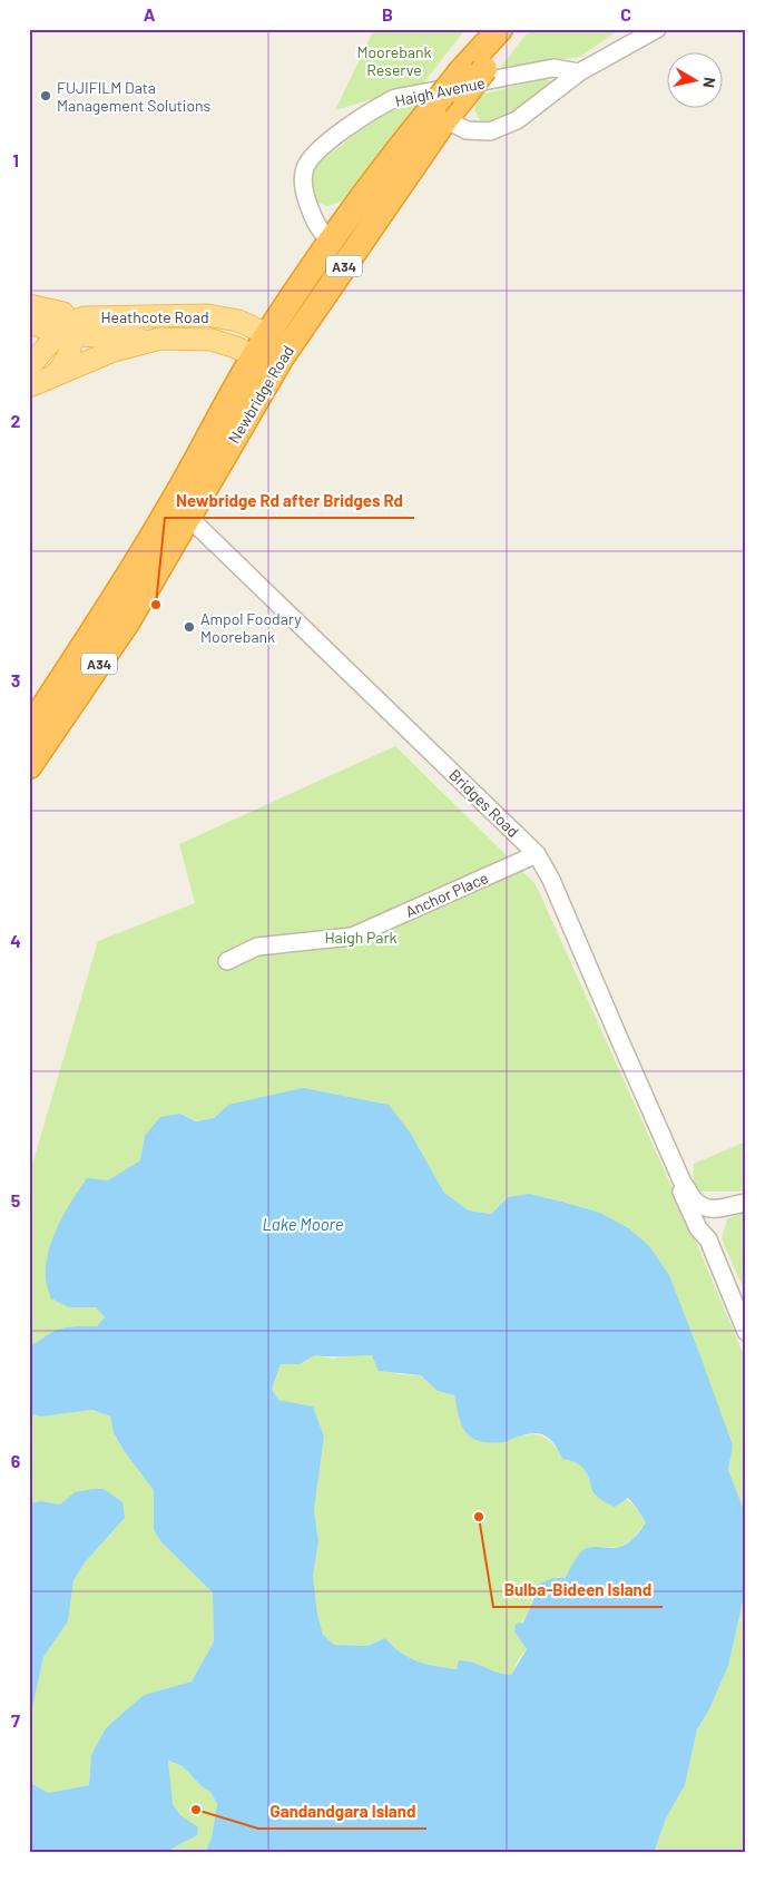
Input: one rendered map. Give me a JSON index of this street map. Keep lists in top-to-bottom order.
{
  "streets": {
    "highway": ["A34", "Newbridge Road"],
    "main road": ["Heathcote Road"],
    "street": ["Haigh Avenue", "Bridges Road", "Anchor Place"]
  },
  "crossings": [
    ["Haigh Avenue", "Newbridge Road"],
    ["Heathcote Road", "Newbridge Road"],
    ["Newbridge Road", "Bridges Road"],
    ["Bridges Road", "Anchor Place"]
  ],
  "water": ["Lake Moore"],
  "parks": ["Moorebank Reserve", "Haigh Park"],
  "places": [
    "FUJIFILM Data Management Solutions",
    "Newbridge Rd after Bridges Rd",
    "Ampol Foodary Moorebank",
    "Bulba-Bideen Island",
    "Gandandgara Island"
  ],
  "north": "right",
  "grid": {
    "columns": ["A", "B", "C"],
    "rows": [
      "1",
      "2",
      "3",
      "4",
      "5",
      "6",
      "7"
    ]
  }
}
